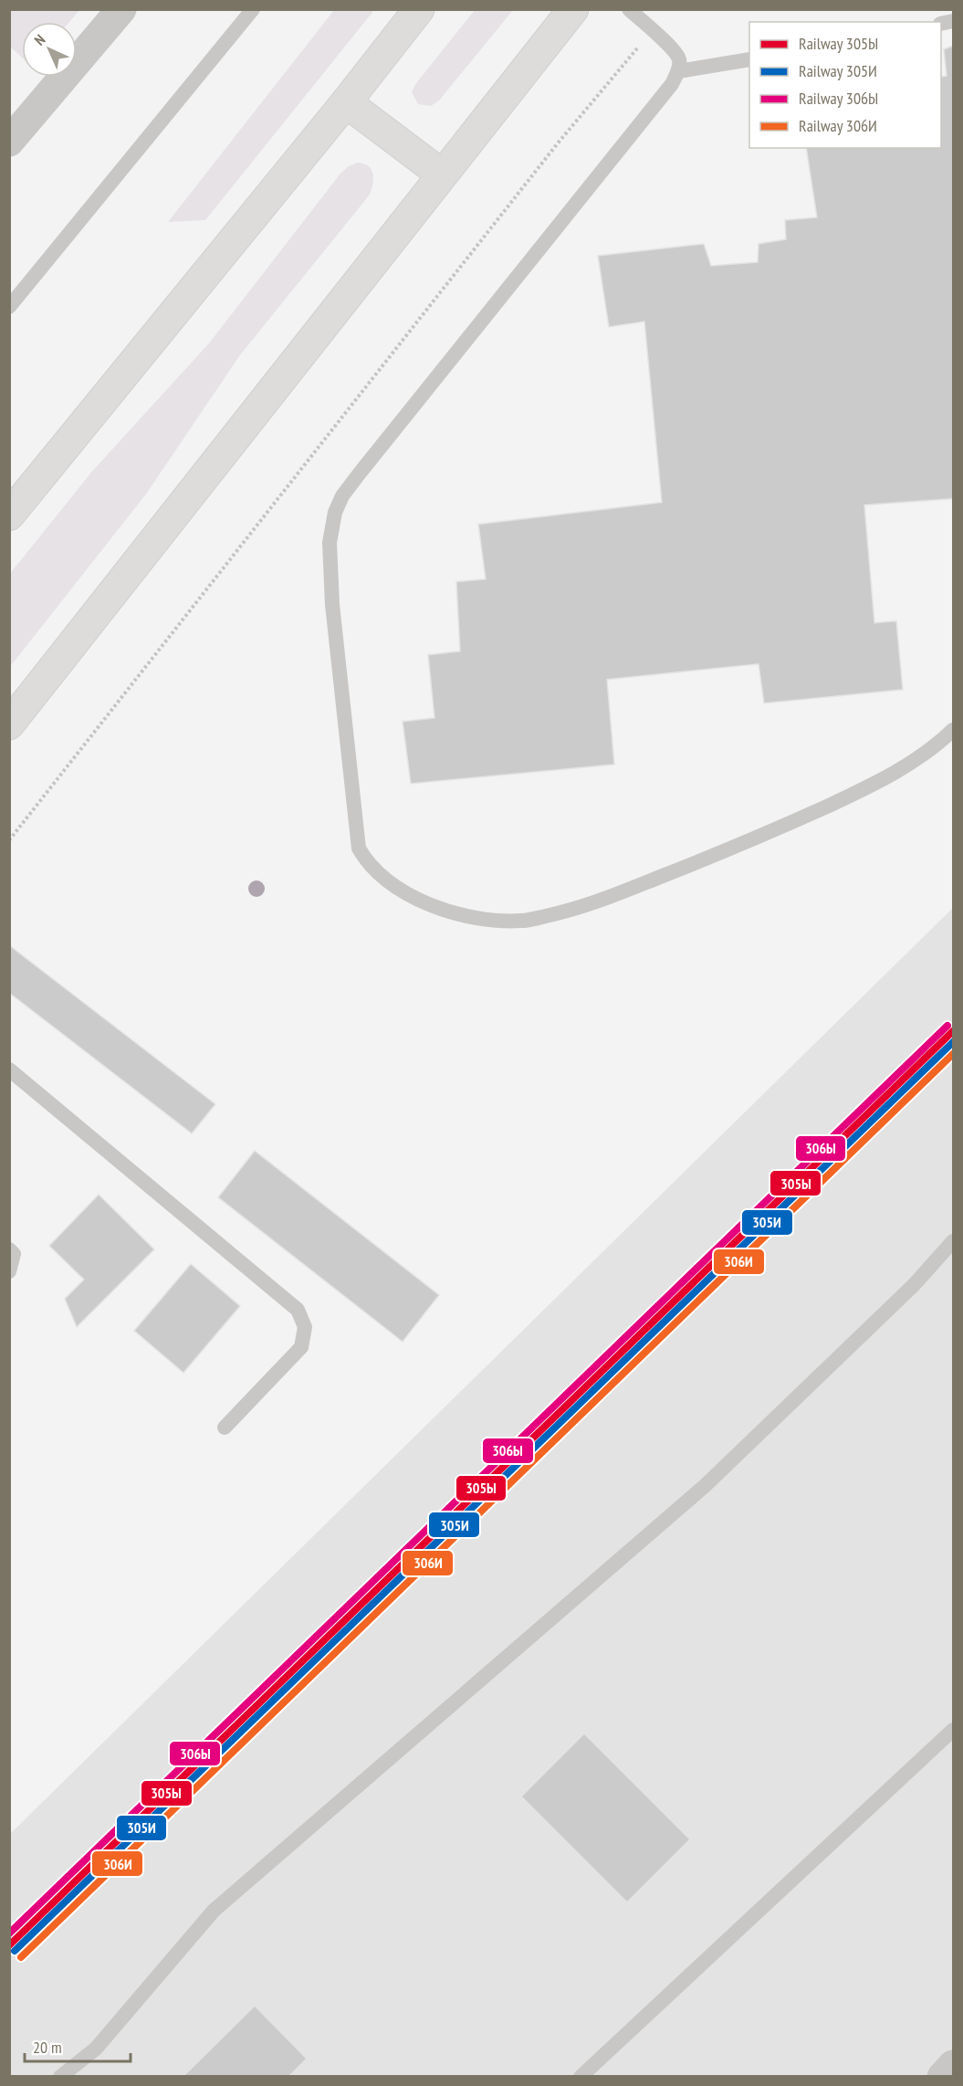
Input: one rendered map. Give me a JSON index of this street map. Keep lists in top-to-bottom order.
{
  "lines": [
    "rail line 306Ы",
    "rail line 305Ы",
    "rail line 305И",
    "rail line 306И"
  ],
  "legend": [
    "Railway 305Ы",
    "Railway 305И",
    "Railway 306Ы",
    "Railway 306И"
  ],
  "scale_bar": "20 m",
  "north": "top left"
}
